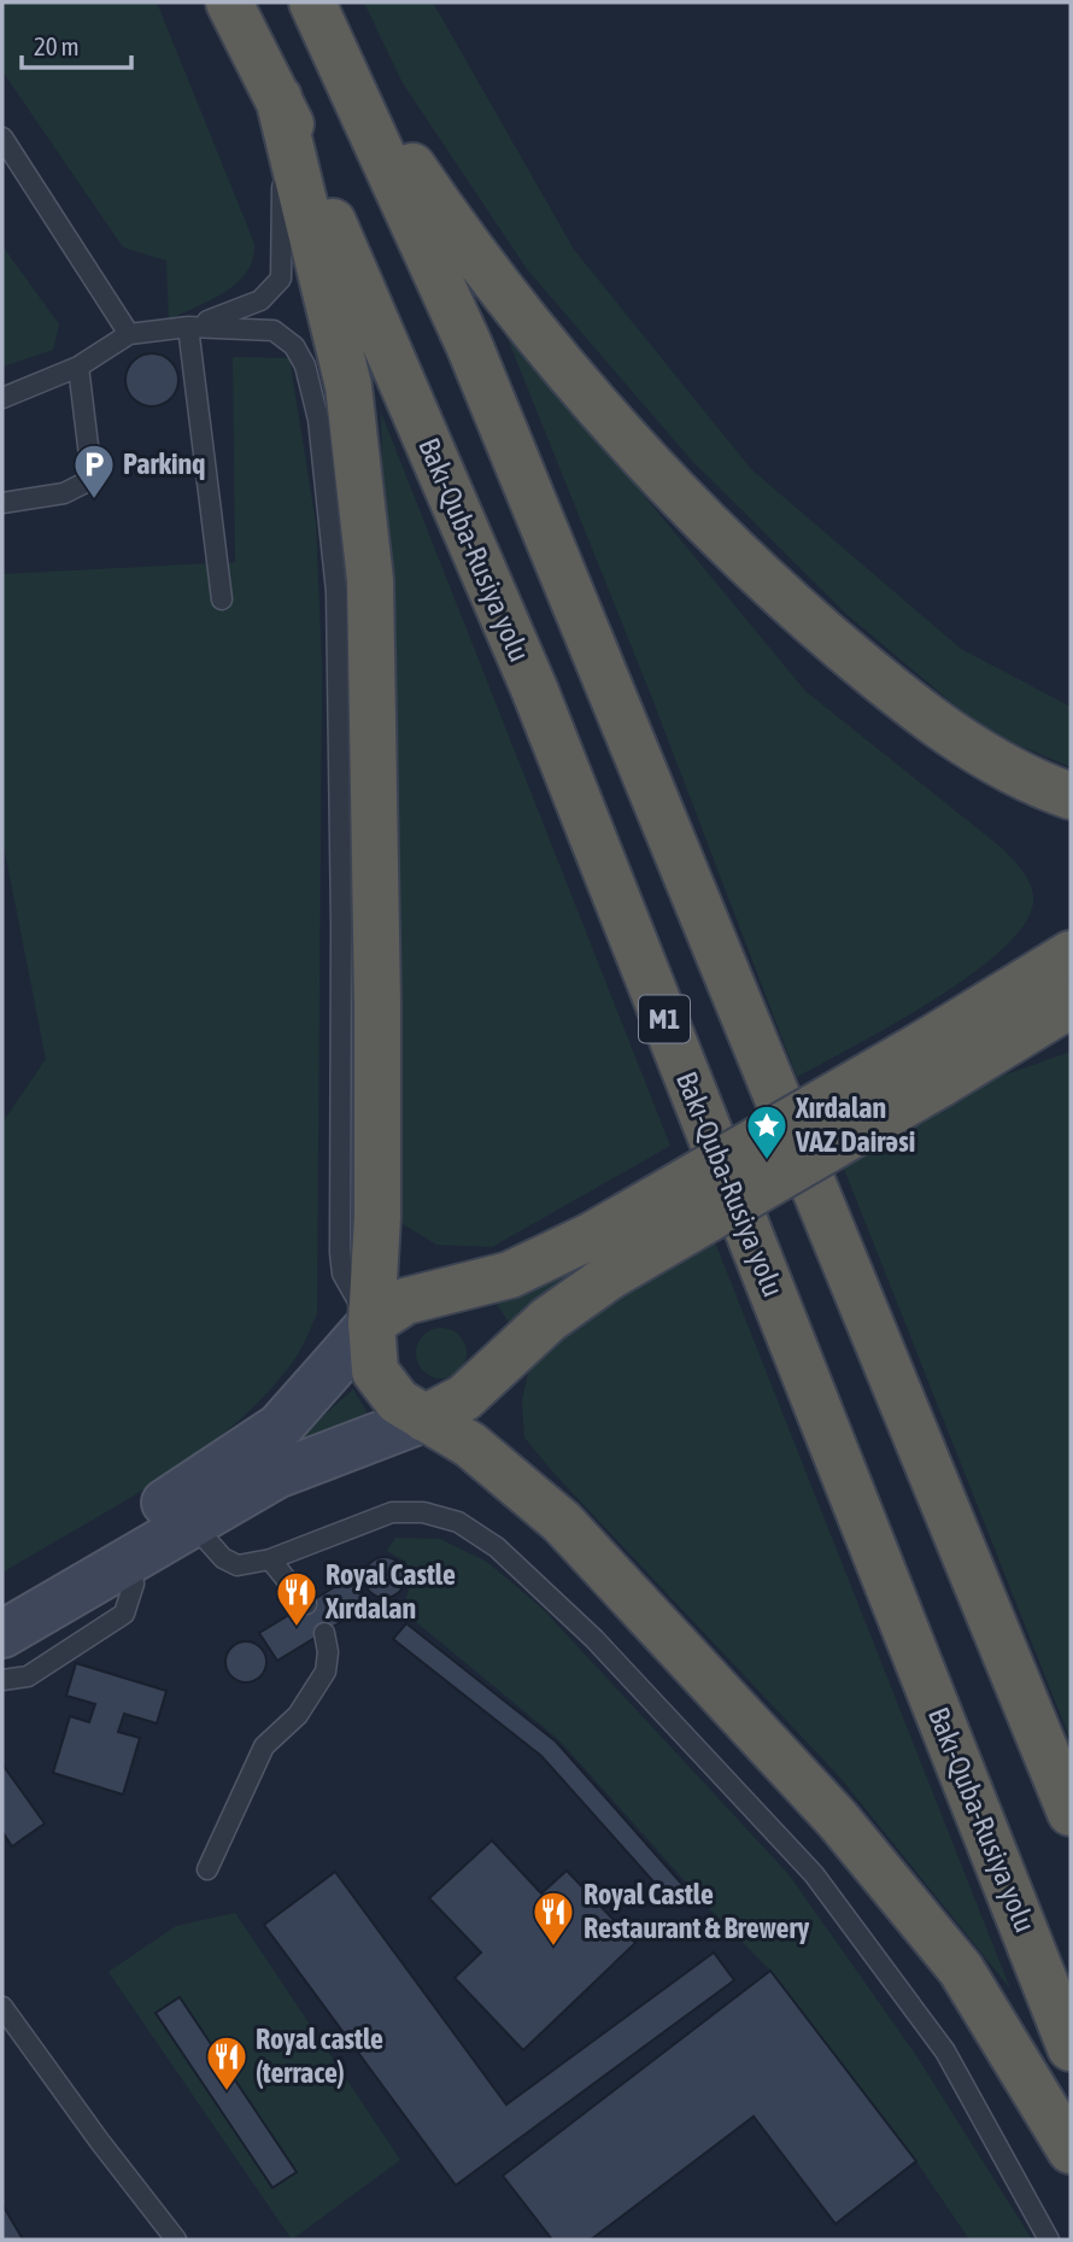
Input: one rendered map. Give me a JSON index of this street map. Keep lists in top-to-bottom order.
{
  "streets": {
    "highway": ["Bakı-Quba-Rusiya yolu", "M1"]
  },
  "places": {
    "parking": ["Parkinq"],
    "place": ["Xırdalan VAZ Dairəsi"],
    "restaurant": ["Royal Castle Xırdalan", "Royal Castle Restaurant & Brewery", "Royal castle (terrace)"]
  },
  "scale_bar": "20 m"
}
